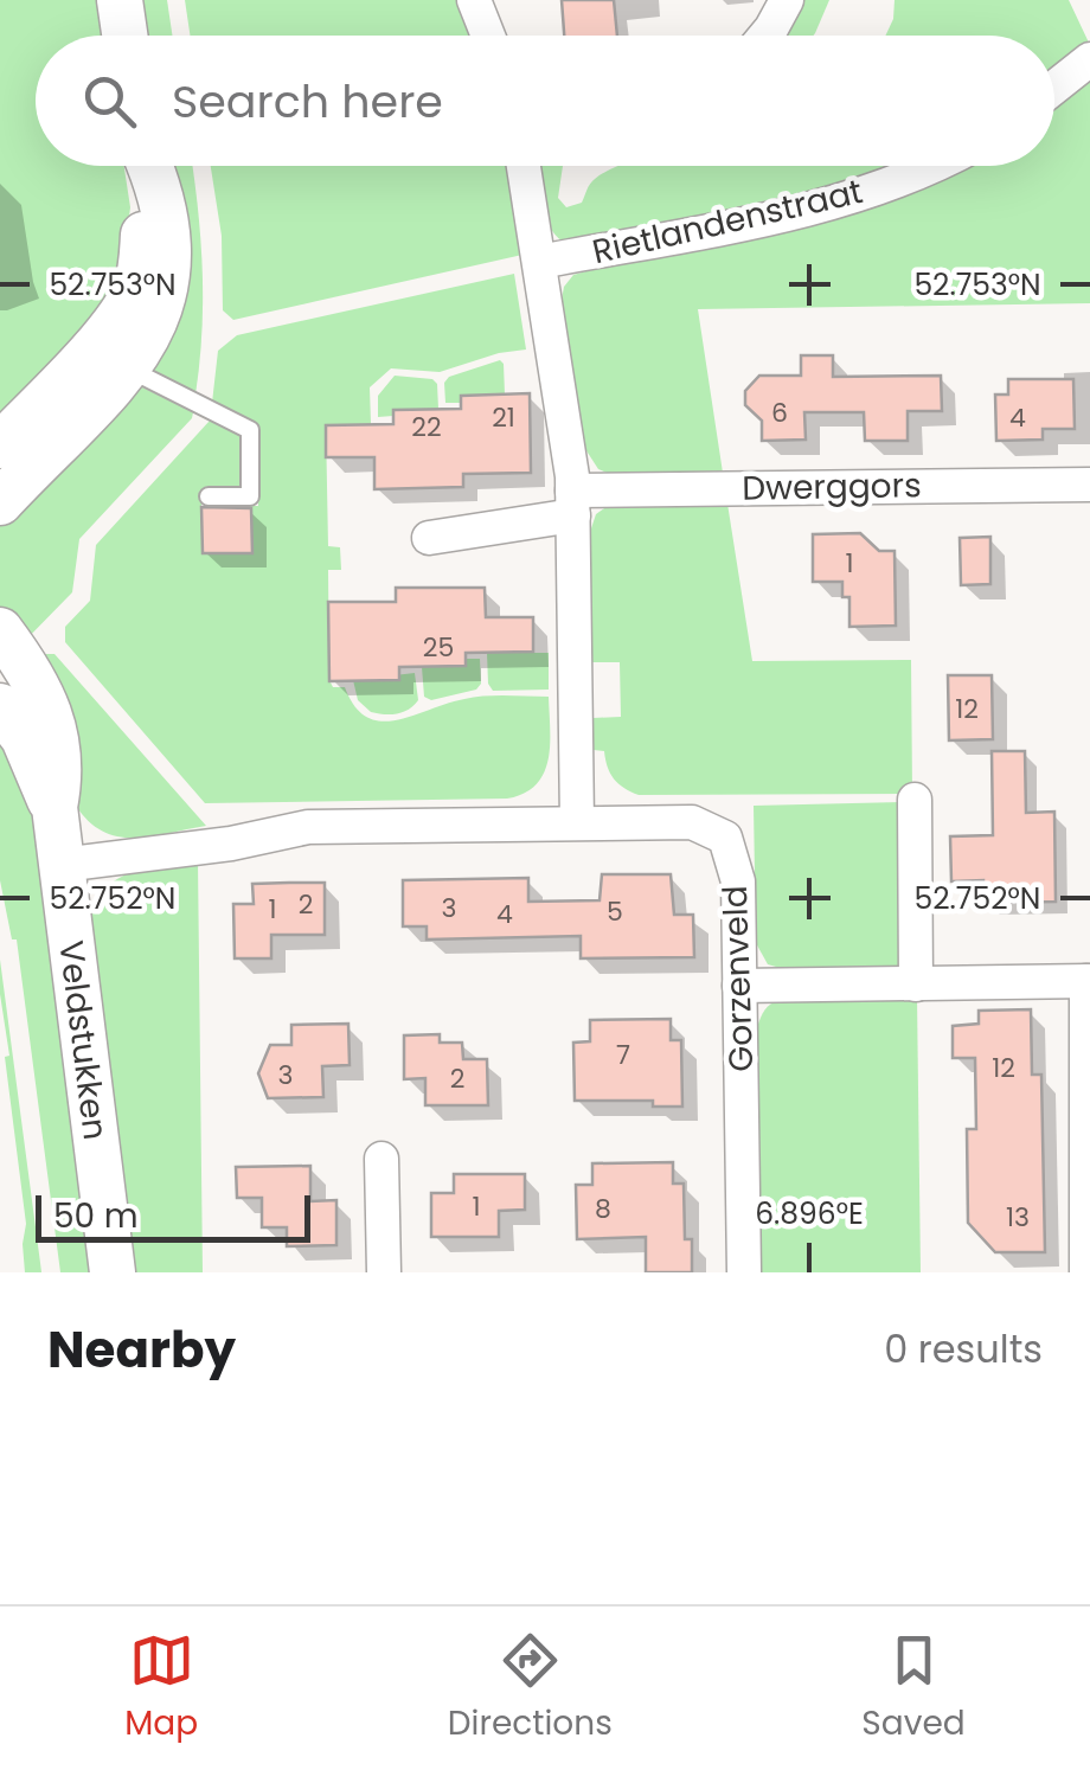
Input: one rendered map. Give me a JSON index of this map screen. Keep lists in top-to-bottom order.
{
  "streets": {
    "street": [
      "Rietlandenstraat",
      "Dwerggors",
      "Gorzenveld",
      "Veldstukken"
    ]
  },
  "crossings": [
    ["Gorzenveld", "Veldstukken"]
  ],
  "house_numbers": [
    "6",
    "21",
    "4",
    "22",
    "1",
    "25",
    "12",
    "2",
    "3",
    "1",
    "5",
    "4",
    "7",
    "12",
    "3",
    "2",
    "1",
    "8",
    "13"
  ],
  "scale_bar": "50 m",
  "page": {
    "search": "Search here",
    "scale": "50 m",
    "heading": ["Nearby", "0 results"],
    "nav": ["Map", "Directions", "Saved"]
  },
  "coordinates": ["52.753°N", "52.752°N", "6.896°E"]
}
